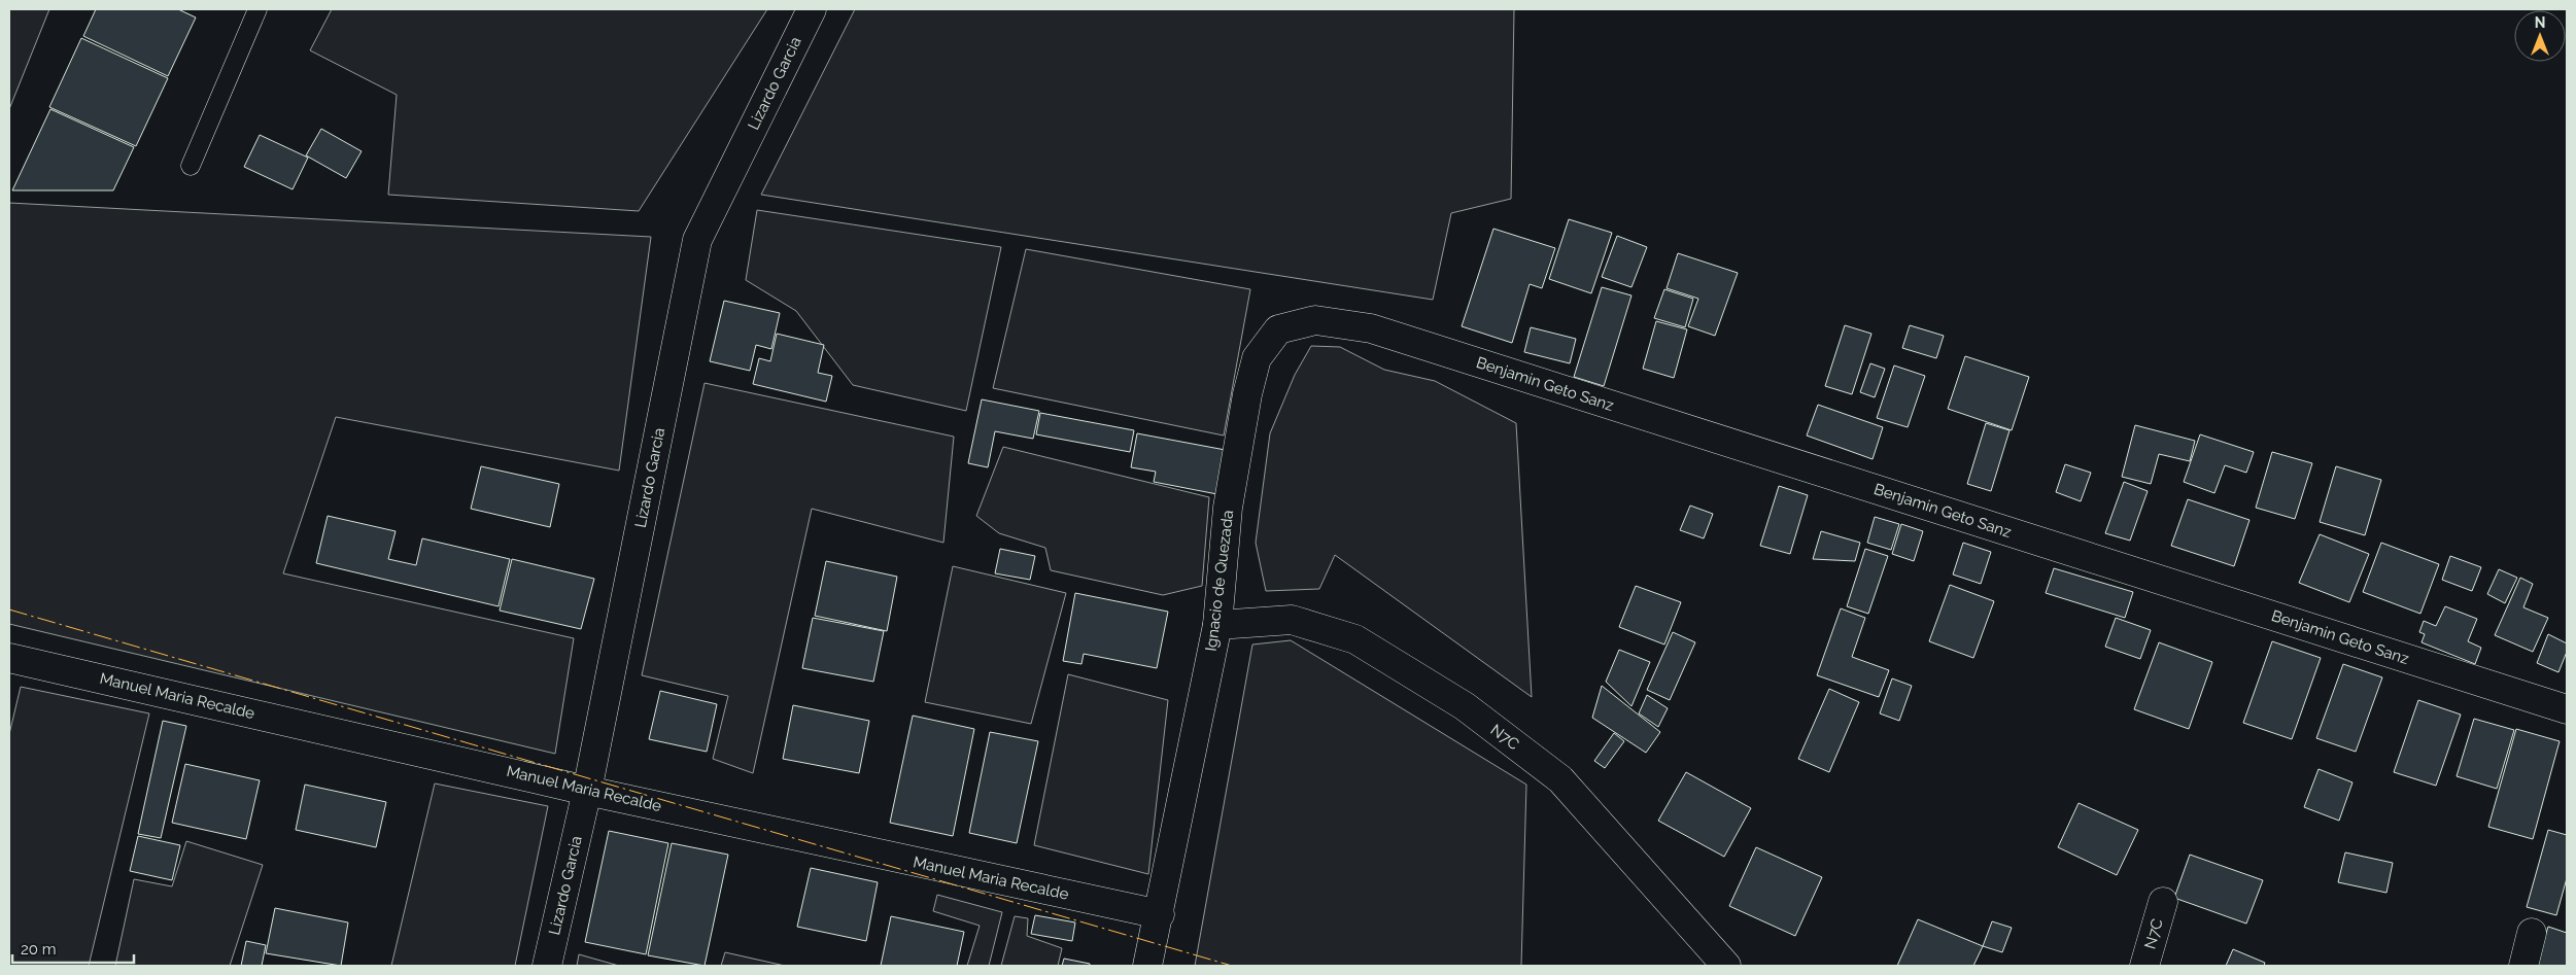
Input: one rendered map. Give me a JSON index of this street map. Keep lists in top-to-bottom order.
{
  "streets": {
    "street": [
      "Lizardo Garcia",
      "Benjamin Geto Sanz",
      "Ignacio de Quezada",
      "Manuel Maria Recalde",
      "N7C"
    ]
  },
  "crossings": [
    ["Lizardo Garcia", "Manuel Maria Recalde"],
    ["Benjamin Geto Sanz", "Ignacio de Quezada"],
    ["Ignacio de Quezada", "Manuel Maria Recalde"],
    ["Ignacio de Quezada", "N7C"]
  ],
  "scale_bar": "20 m",
  "north": "top"
}
